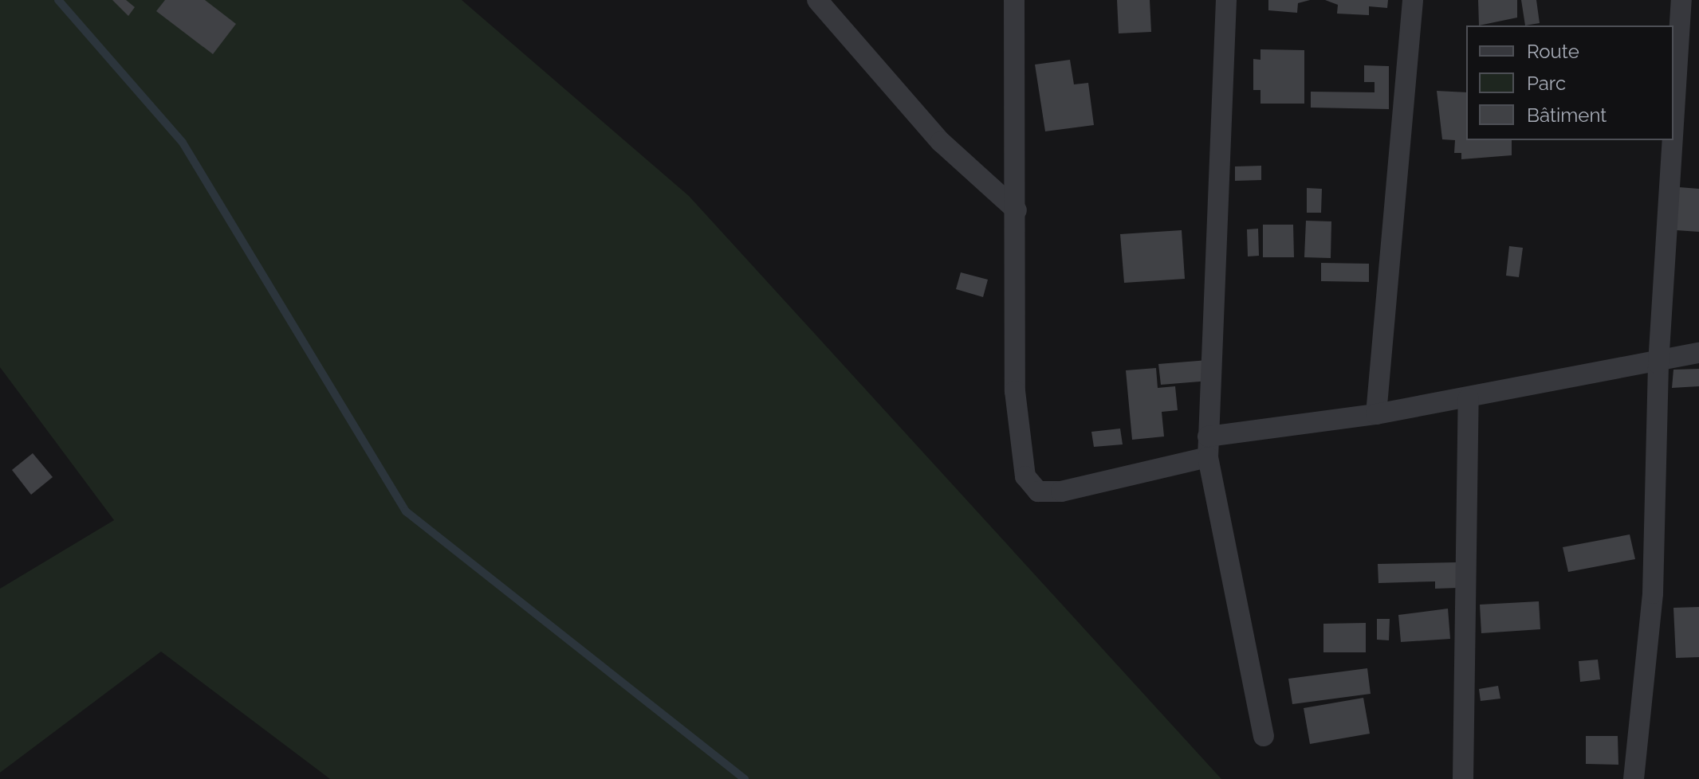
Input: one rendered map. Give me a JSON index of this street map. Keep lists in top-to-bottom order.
{
  "legend": ["Route", "Parc", "Bâtiment"]
}
